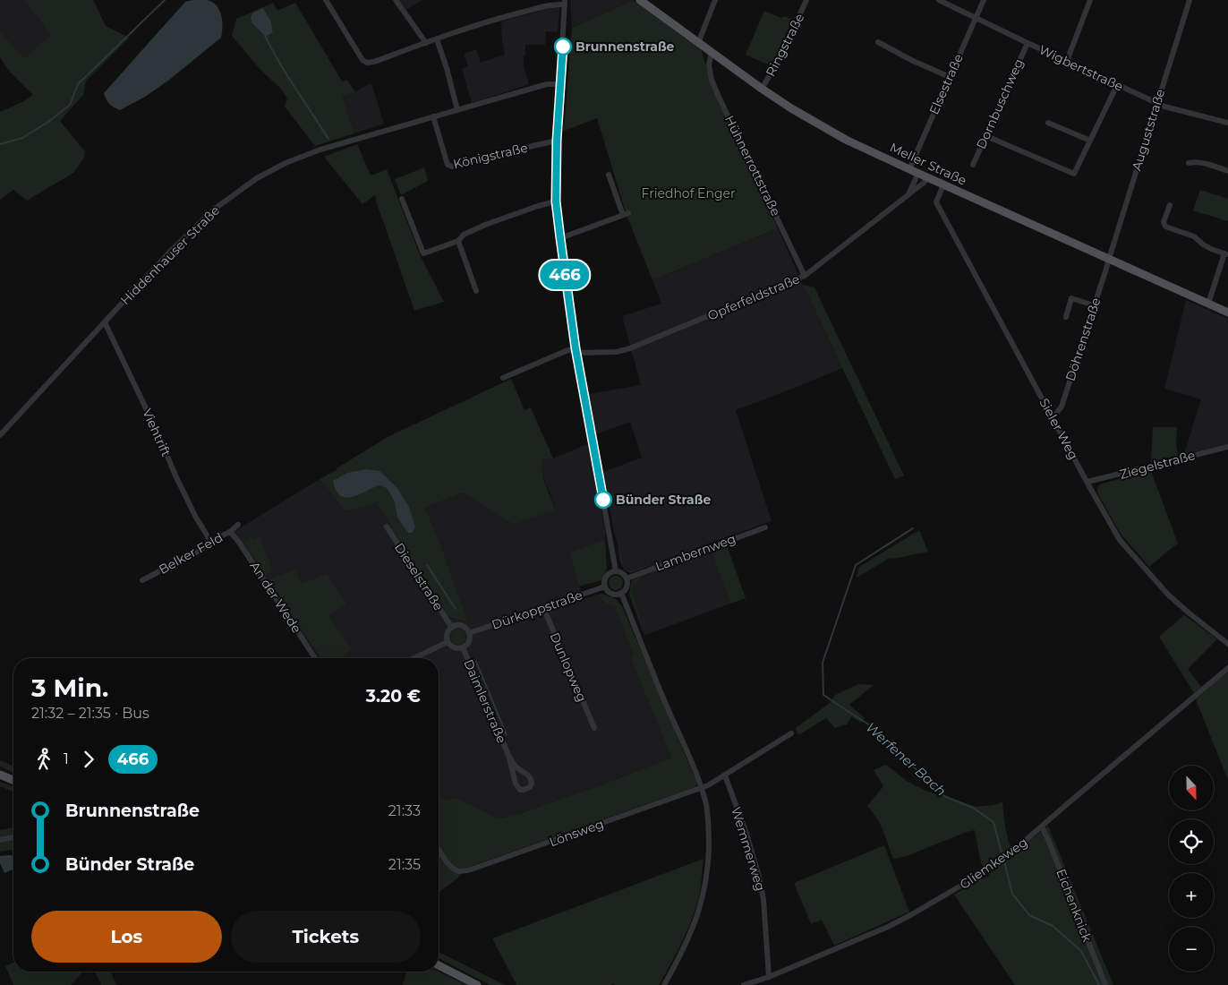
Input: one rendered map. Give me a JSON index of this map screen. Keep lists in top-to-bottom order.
{
  "streets": {
    "main road": ["Meller Straße"],
    "street": [
      "Ringstraße",
      "Wigbertstraße",
      "Elsestraße",
      "Dornbuschweg",
      "Auguststraße",
      "Königstraße",
      "Hühnerrottstraße",
      "Hiddenhauser Straße",
      "Opferfeldstraße",
      "Döhrenstraße",
      "Sieler Weg",
      "Viehtrift",
      "Ziegelstraße",
      "Lambernweg",
      "Belker Feld",
      "Dieselstraße",
      "An der Wede",
      "Dürkoppstraße",
      "Dunlopweg",
      "Daimlerstraße",
      "Lönsweg",
      "Wemmerweg",
      "Gliemkeweg",
      "Eichenknick"
    ]
  },
  "crossings": [
    ["Ringstraße", "Meller Straße"],
    ["Wigbertstraße", "Elsestraße"],
    ["Wigbertstraße", "Dornbuschweg"],
    ["Wigbertstraße", "Auguststraße"],
    ["Elsestraße", "Meller Straße"],
    ["Auguststraße", "Meller Straße"],
    ["Auguststraße", "Döhrenstraße"],
    ["Königstraße", "Hiddenhauser Straße"],
    ["Meller Straße", "Hühnerrottstraße"],
    ["Meller Straße", "Opferfeldstraße"],
    ["Meller Straße", "Döhrenstraße"],
    ["Meller Straße", "Sieler Weg"],
    ["Hühnerrottstraße", "Opferfeldstraße"],
    ["Hiddenhauser Straße", "Viehtrift"],
    ["Döhrenstraße", "Sieler Weg"],
    ["Sieler Weg", "Ziegelstraße"],
    ["Viehtrift", "Belker Feld"],
    ["Lambernweg", "Dürkoppstraße"],
    ["Belker Feld", "An der Wede"],
    ["Dieselstraße", "Dürkoppstraße"],
    ["Dieselstraße", "Daimlerstraße"],
    ["Dürkoppstraße", "Dunlopweg"],
    ["Dürkoppstraße", "Daimlerstraße"],
    ["Lönsweg", "Wemmerweg"],
    ["Wemmerweg", "Gliemkeweg"],
    ["Gliemkeweg", "Eichenknick"]
  ],
  "water": ["Werfener Bach"],
  "parks": ["Friedhof Enger"],
  "places": ["Brunnenstraße", "Bünder Straße"],
  "lines": ["bus line 466"],
  "north": "bottom",
  "page": {
    "on_map": "466",
    "heading": ["3 Min.", "21:32 – 21:35 · Bus", "3.20 €"],
    "legs": ["1", "466"],
    "map_buttons": ["+", "−"],
    "list": [
      {
        "name": "Brunnenstraße",
        "value": "21:33"
      },
      {
        "name": "Bünder Straße",
        "value": "21:35"
      }
    ],
    "buttons": ["Los", "Tickets"]
  }
}
